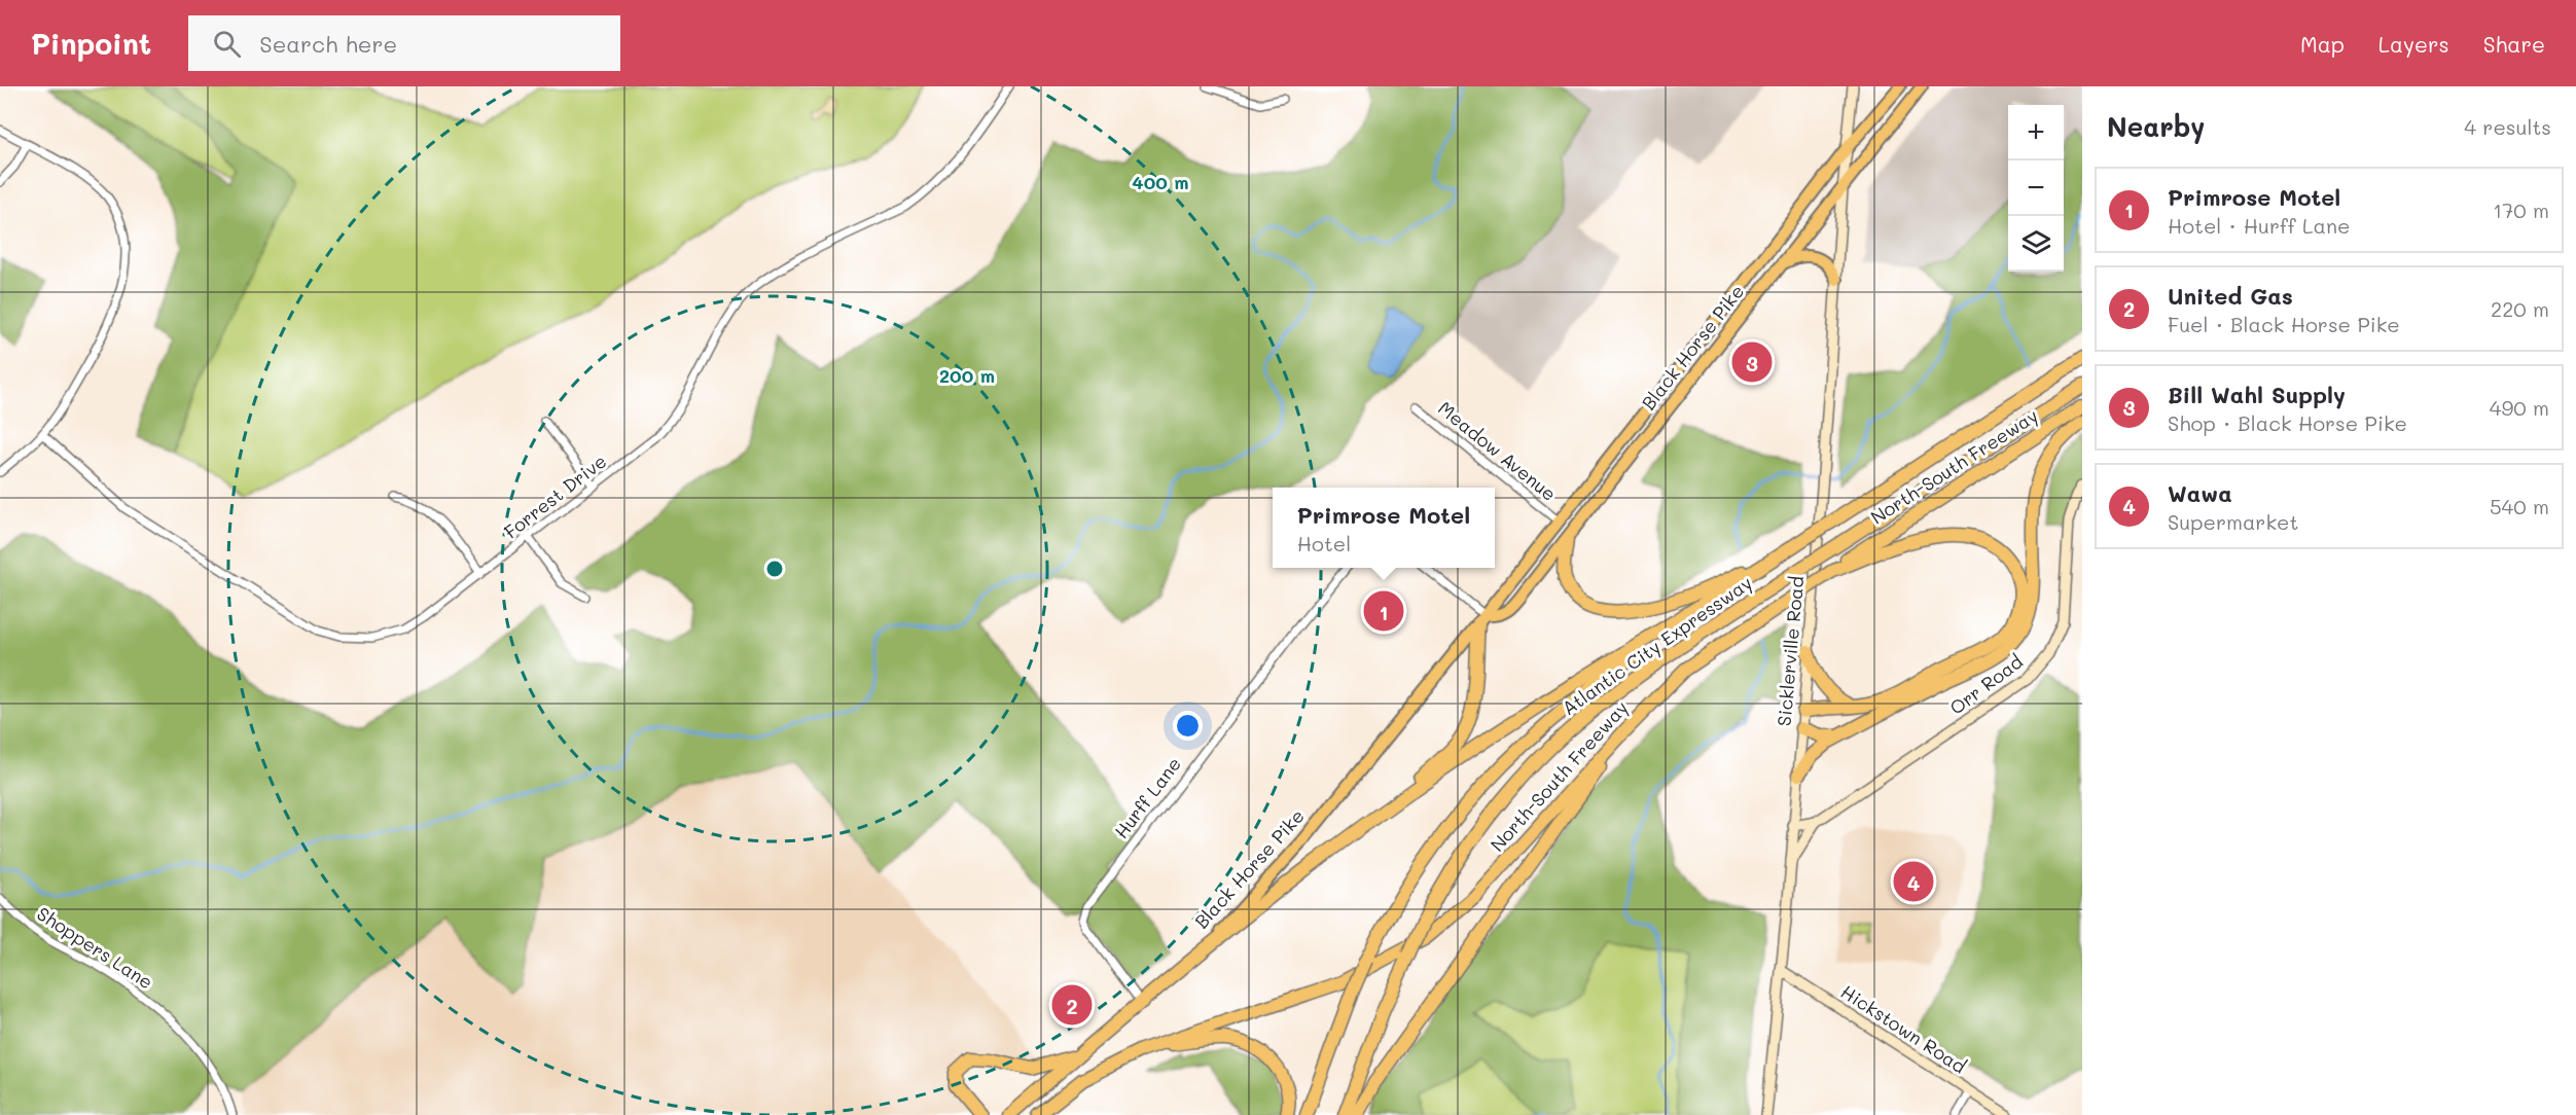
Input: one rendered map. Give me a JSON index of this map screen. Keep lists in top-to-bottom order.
{
  "streets": {
    "highway": ["Black Horse Pike", "North-South Freeway", "Atlantic City Expressway"],
    "main road": ["Sicklerville Road", "Orr Road", "Hickstown Road"],
    "street": [
      "Meadow Avenue",
      "Forrest Drive",
      "Hurff Lane",
      "Shoppers Lane"
    ]
  },
  "crossings": [
    ["Black Horse Pike", "Meadow Avenue"],
    ["Black Horse Pike", "North-South Freeway"],
    ["Black Horse Pike", "Sicklerville Road"],
    ["Black Horse Pike", "Hurff Lane"],
    ["North-South Freeway", "Atlantic City Expressway"],
    ["Sicklerville Road", "Orr Road"],
    ["Sicklerville Road", "Hickstown Road"]
  ],
  "page": {
    "header": "Pinpoint",
    "search": "Search here",
    "nav": ["Map", "Layers", "Share"],
    "heading": ["Nearby", "4 results"],
    "map_buttons": ["+", "−"],
    "list": [
      {
        "mark": "1",
        "name": "Primrose Motel",
        "note": "Hotel · Hurff Lane",
        "value": "170 m"
      },
      {
        "mark": "2",
        "name": "United Gas",
        "note": "Fuel · Black Horse Pike",
        "value": "220 m"
      },
      {
        "mark": "3",
        "name": "Bill Wahl Supply",
        "note": "Shop · Black Horse Pike",
        "value": "490 m"
      },
      {
        "mark": "4",
        "name": "Wawa",
        "note": "Supermarket",
        "value": "540 m"
      }
    ],
    "pins": [
      "3",
      "1",
      "4",
      "2"
    ],
    "popup": ["Primrose Motel", "Hotel"]
  },
  "rings": ["400 m", "200 m"]
}
